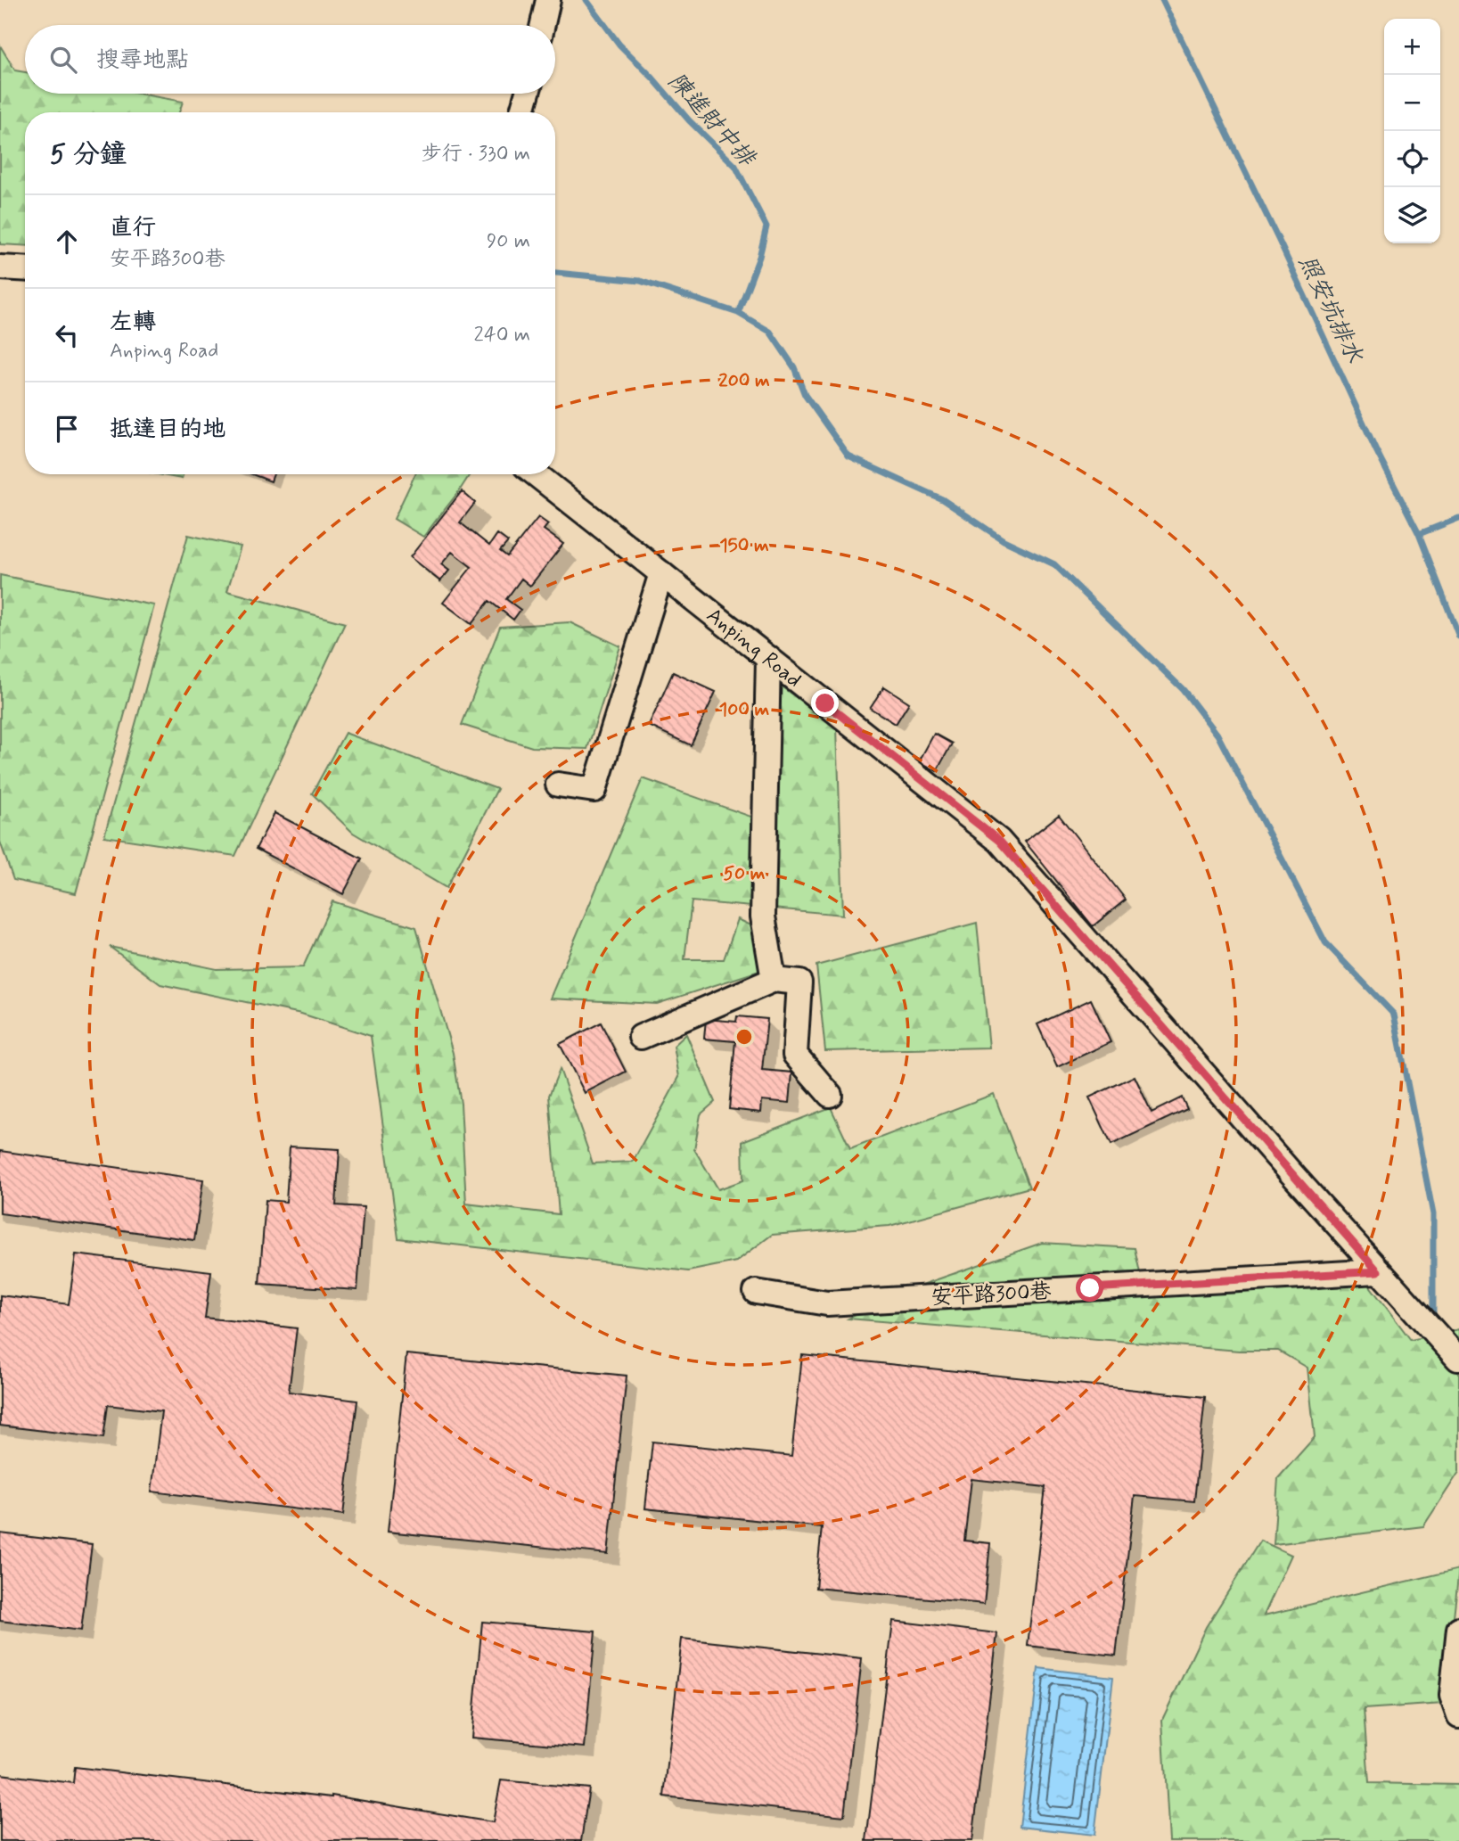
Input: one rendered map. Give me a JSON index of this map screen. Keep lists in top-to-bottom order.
{
  "streets": {
    "street": ["Anping Road", "安平路300巷"]
  },
  "crossings": [
    ["Anping Road", "安平路300巷"]
  ],
  "water": ["陳進財中排", "照安坑排水"],
  "page": {
    "map_buttons": ["+", "−"],
    "search": "搜尋地點",
    "heading": ["5 分鐘", "步行 · 330 m"],
    "list": [
      ["直行", "安平路300巷", "90 m"],
      ["左轉", "Anping Road", "240 m"],
      "抵達目的地"
    ]
  },
  "rings": [
    "200 m",
    "150 m",
    "100 m",
    "50 m"
  ]
}
